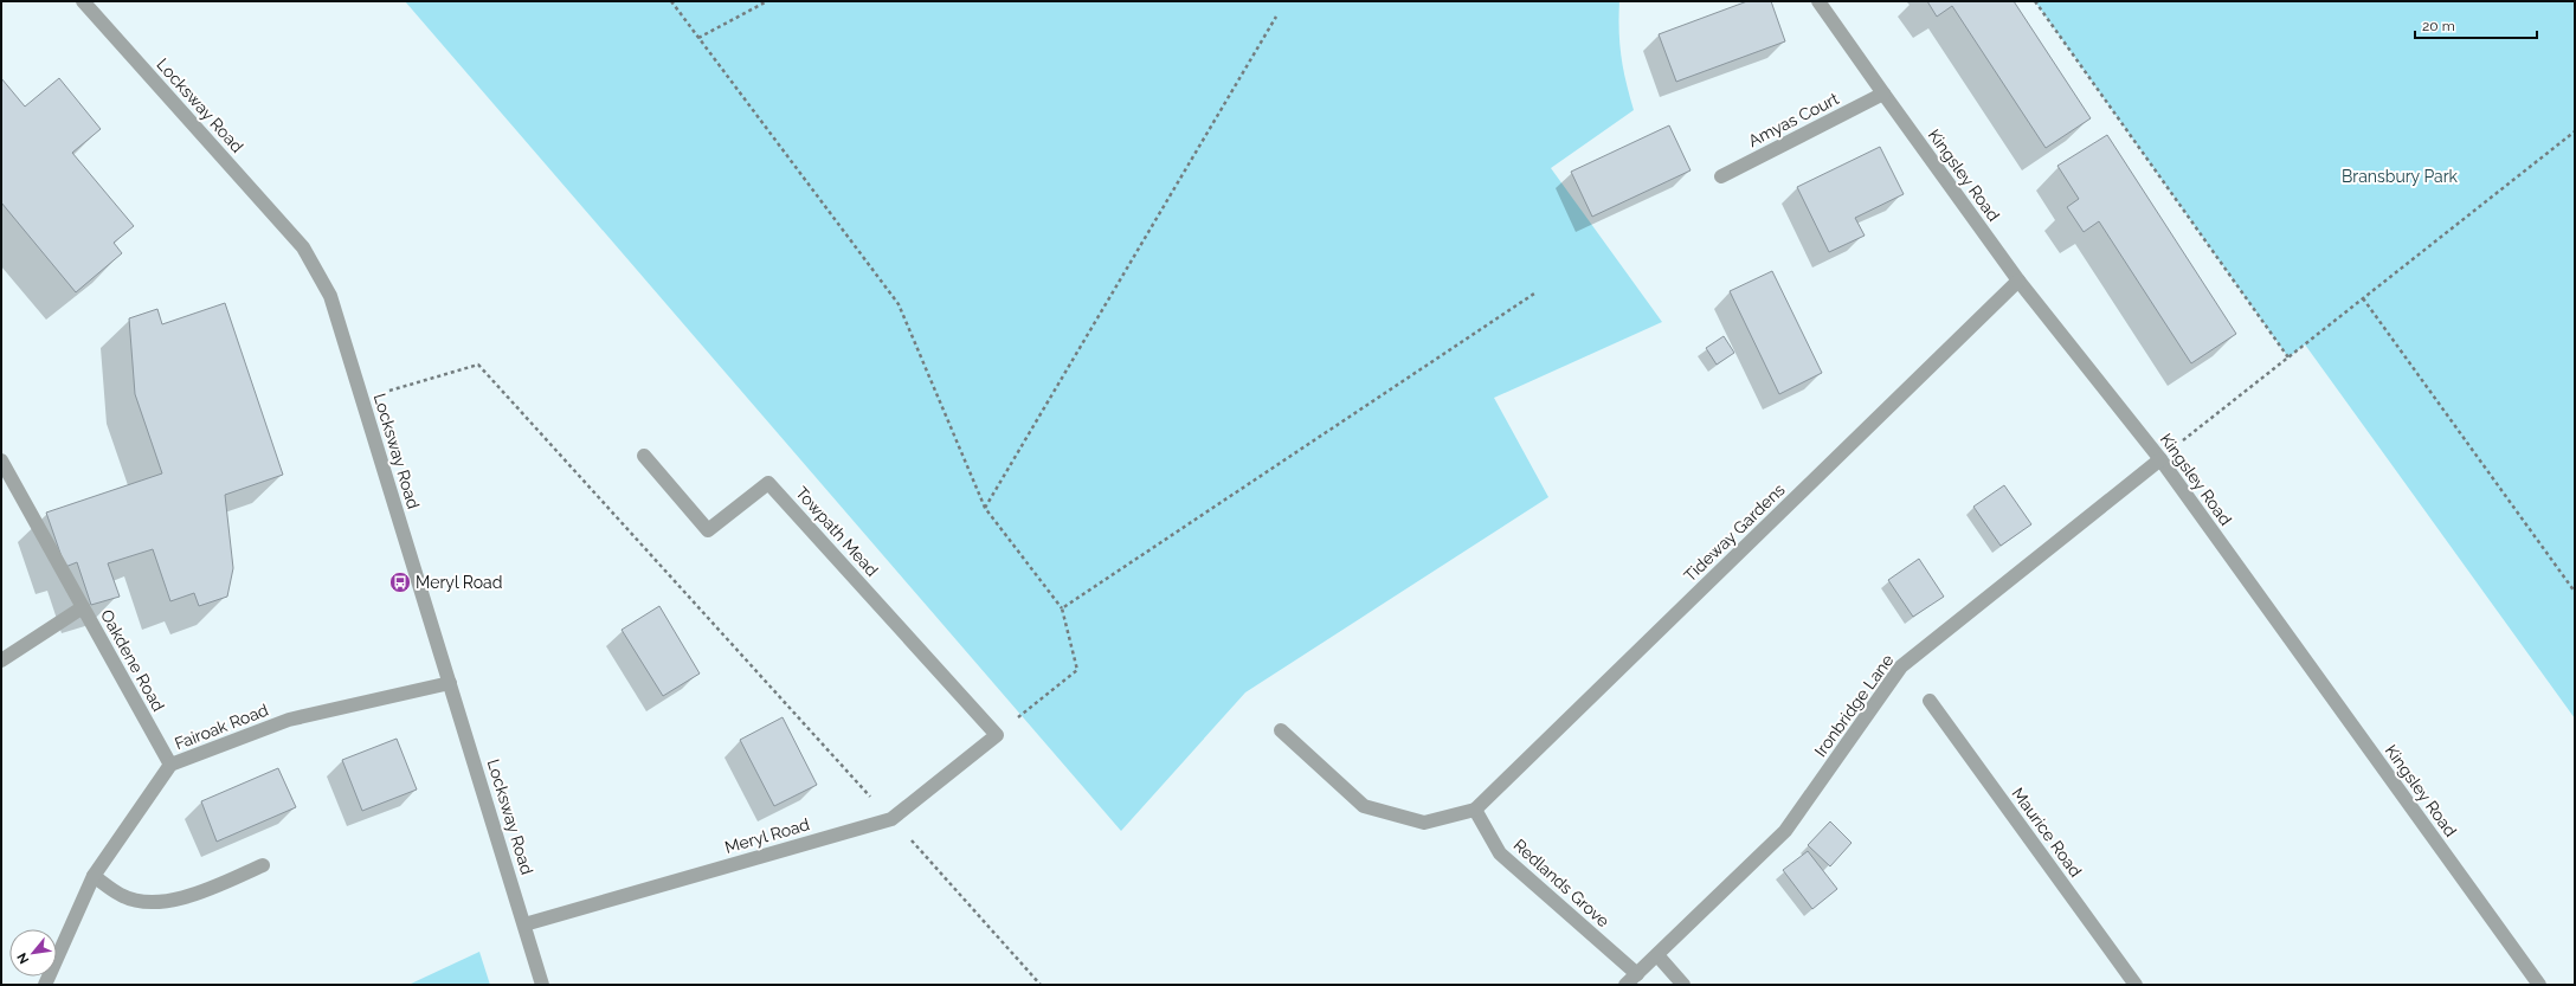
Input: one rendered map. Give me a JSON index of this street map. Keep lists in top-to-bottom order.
{
  "streets": {
    "street": [
      "Locksway Road",
      "Amyas Court",
      "Kingsley Road",
      "Towpath Mead",
      "Tideway Gardens",
      "Oakdene Road",
      "Ironbridge Lane",
      "Fairoak Road",
      "Maurice Road",
      "Meryl Road",
      "Redlands Grove"
    ]
  },
  "crossings": [
    ["Locksway Road", "Fairoak Road"],
    ["Locksway Road", "Meryl Road"],
    ["Amyas Court", "Kingsley Road"],
    ["Kingsley Road", "Tideway Gardens"],
    ["Kingsley Road", "Ironbridge Lane"],
    ["Towpath Mead", "Meryl Road"],
    ["Tideway Gardens", "Redlands Grove"],
    ["Oakdene Road", "Fairoak Road"],
    ["Ironbridge Lane", "Redlands Grove"]
  ],
  "parks": ["Bransbury Park"],
  "places": {
    "bus stop": ["Meryl Road"]
  },
  "scale_bar": "20 m",
  "north": "bottom left"
}
